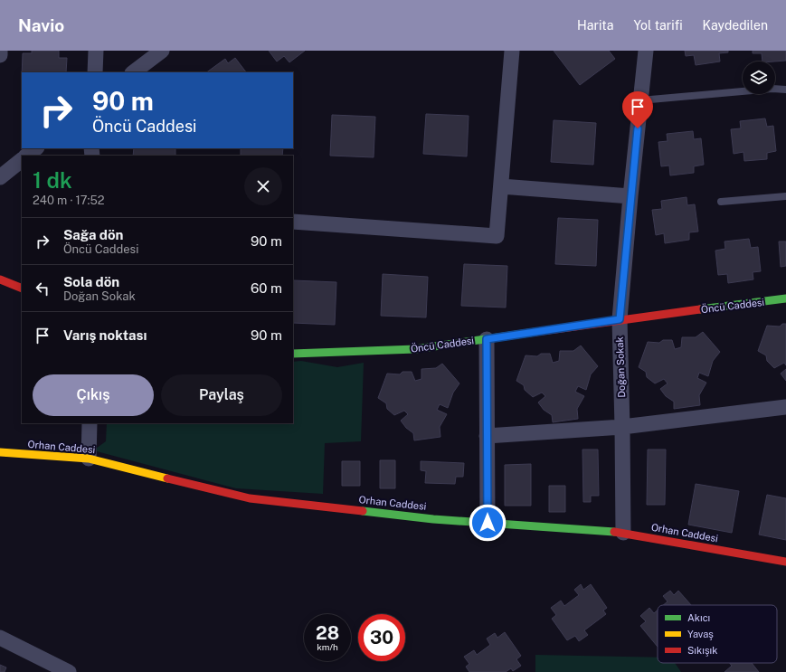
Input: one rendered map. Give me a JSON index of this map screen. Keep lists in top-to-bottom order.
{
  "streets": {
    "street": ["Öncü Caddesi", "Doğan Sokak", "Orhan Caddesi"]
  },
  "crossings": [
    ["Öncü Caddesi", "Doğan Sokak"],
    ["Doğan Sokak", "Orhan Caddesi"]
  ],
  "legend": ["Akıcı", "Yavaş", "Sıkışık"],
  "page": {
    "header": "Navio",
    "nav": ["Harita", "Yol tarifi", "Kaydedilen"],
    "turn": ["90 m", "Öncü Caddesi"],
    "heading": ["1 dk", "240 m · 17:52"],
    "list": [
      {
        "name": "Sağa dön",
        "note": "Öncü Caddesi",
        "value": "90 m"
      },
      {
        "name": "Sola dön",
        "note": "Doğan Sokak",
        "value": "60 m"
      },
      {
        "name": "Varış noktası",
        "value": "90 m"
      }
    ],
    "buttons": ["Çıkış", "Paylaş"],
    "speed": "28 km/h",
    "limit": "30"
  }
}
